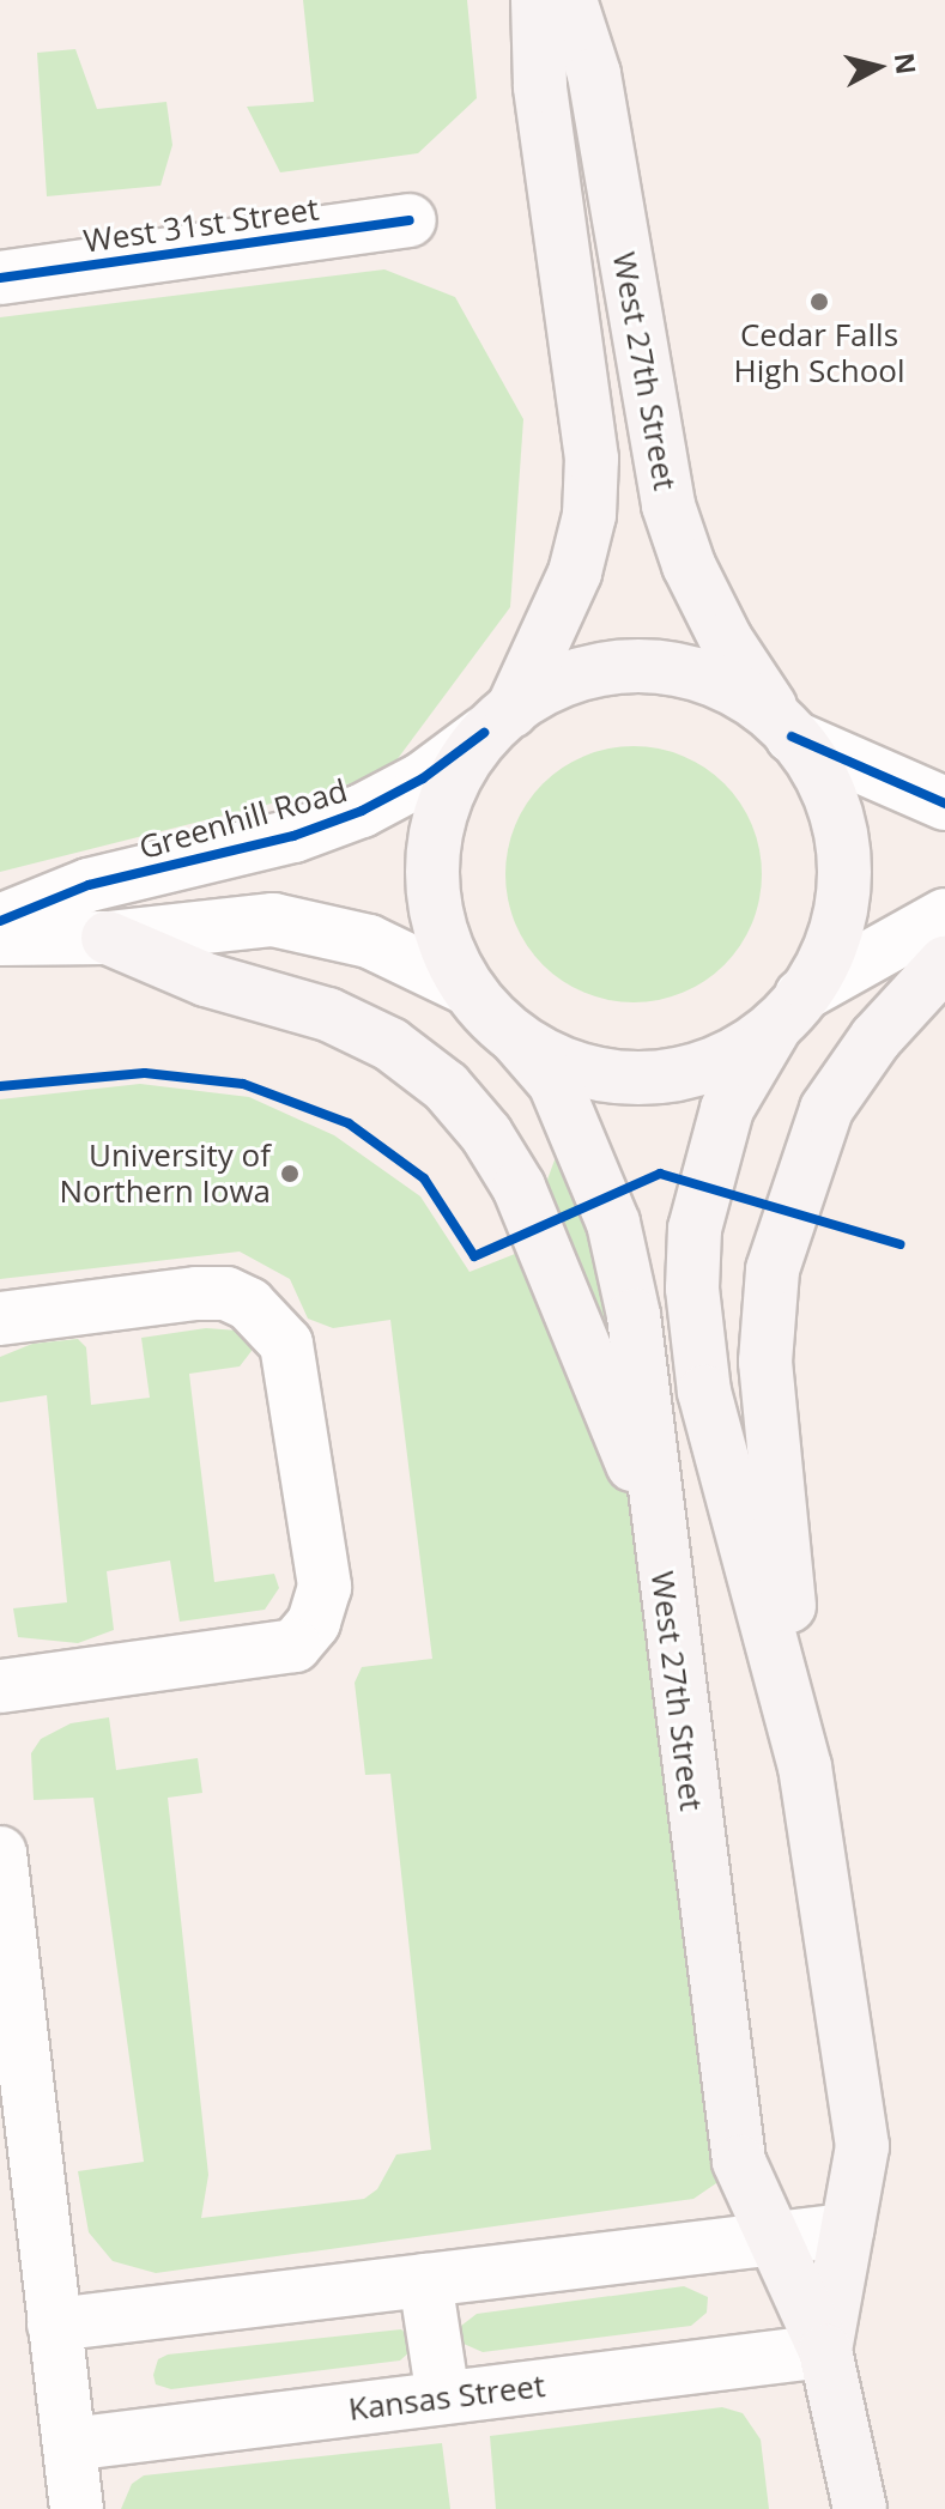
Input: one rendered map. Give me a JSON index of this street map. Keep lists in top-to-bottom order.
{
  "streets": {
    "main road": ["West 27th Street"],
    "street": ["West 31st Street", "Greenhill Road", "Kansas Street"]
  },
  "crossings": [
    ["West 27th Street", "Greenhill Road"],
    ["West 27th Street", "Kansas Street"]
  ],
  "places": ["Cedar Falls High School", "University of Northern Iowa"],
  "north": "right"
}
